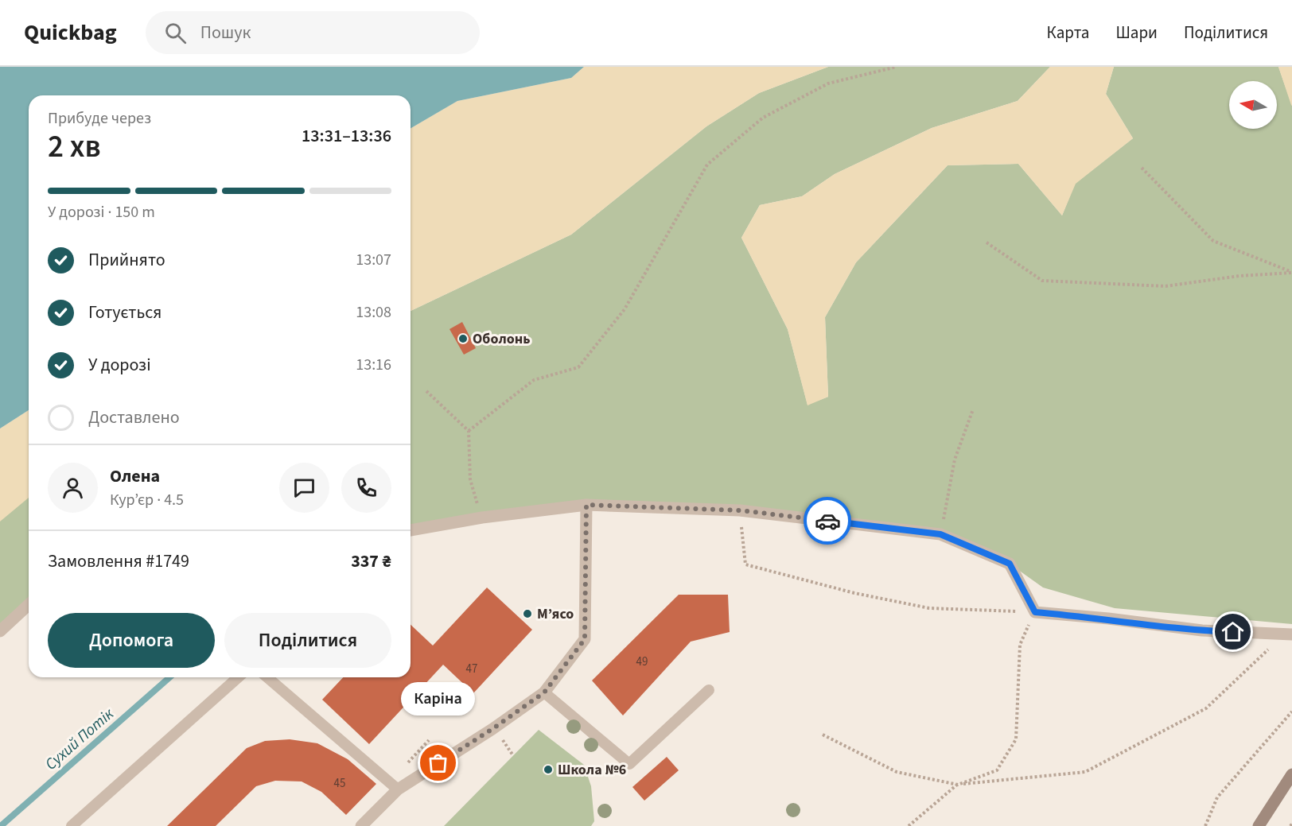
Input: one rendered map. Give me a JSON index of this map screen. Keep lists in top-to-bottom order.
{
  "water": ["Сухий Потік"],
  "places": [
    "Оболонь",
    "М’ясо",
    "Каріна",
    "Школа №6"
  ],
  "house_numbers": ["49", "47", "45"],
  "north": "left",
  "page": {
    "header": "Quickbag",
    "search": "Пошук",
    "nav": ["Карта", "Шари", "Поділитися"],
    "heading": ["2 хв", "Прибуде через", "13:31–13:36"],
    "panel": [
      "Олена",
      "Кур’єр · 4.5",
      "Замовлення #1749",
      "337 ₴"
    ],
    "bar": "У дорозі · 150 m",
    "list": [
      ["Прийнято", "13:07"],
      ["Готується", "13:08"],
      ["У дорозі", "13:16"],
      "Доставлено"
    ],
    "buttons": ["Допомога", "Поділитися"],
    "bubble": "Каріна"
  }
}
